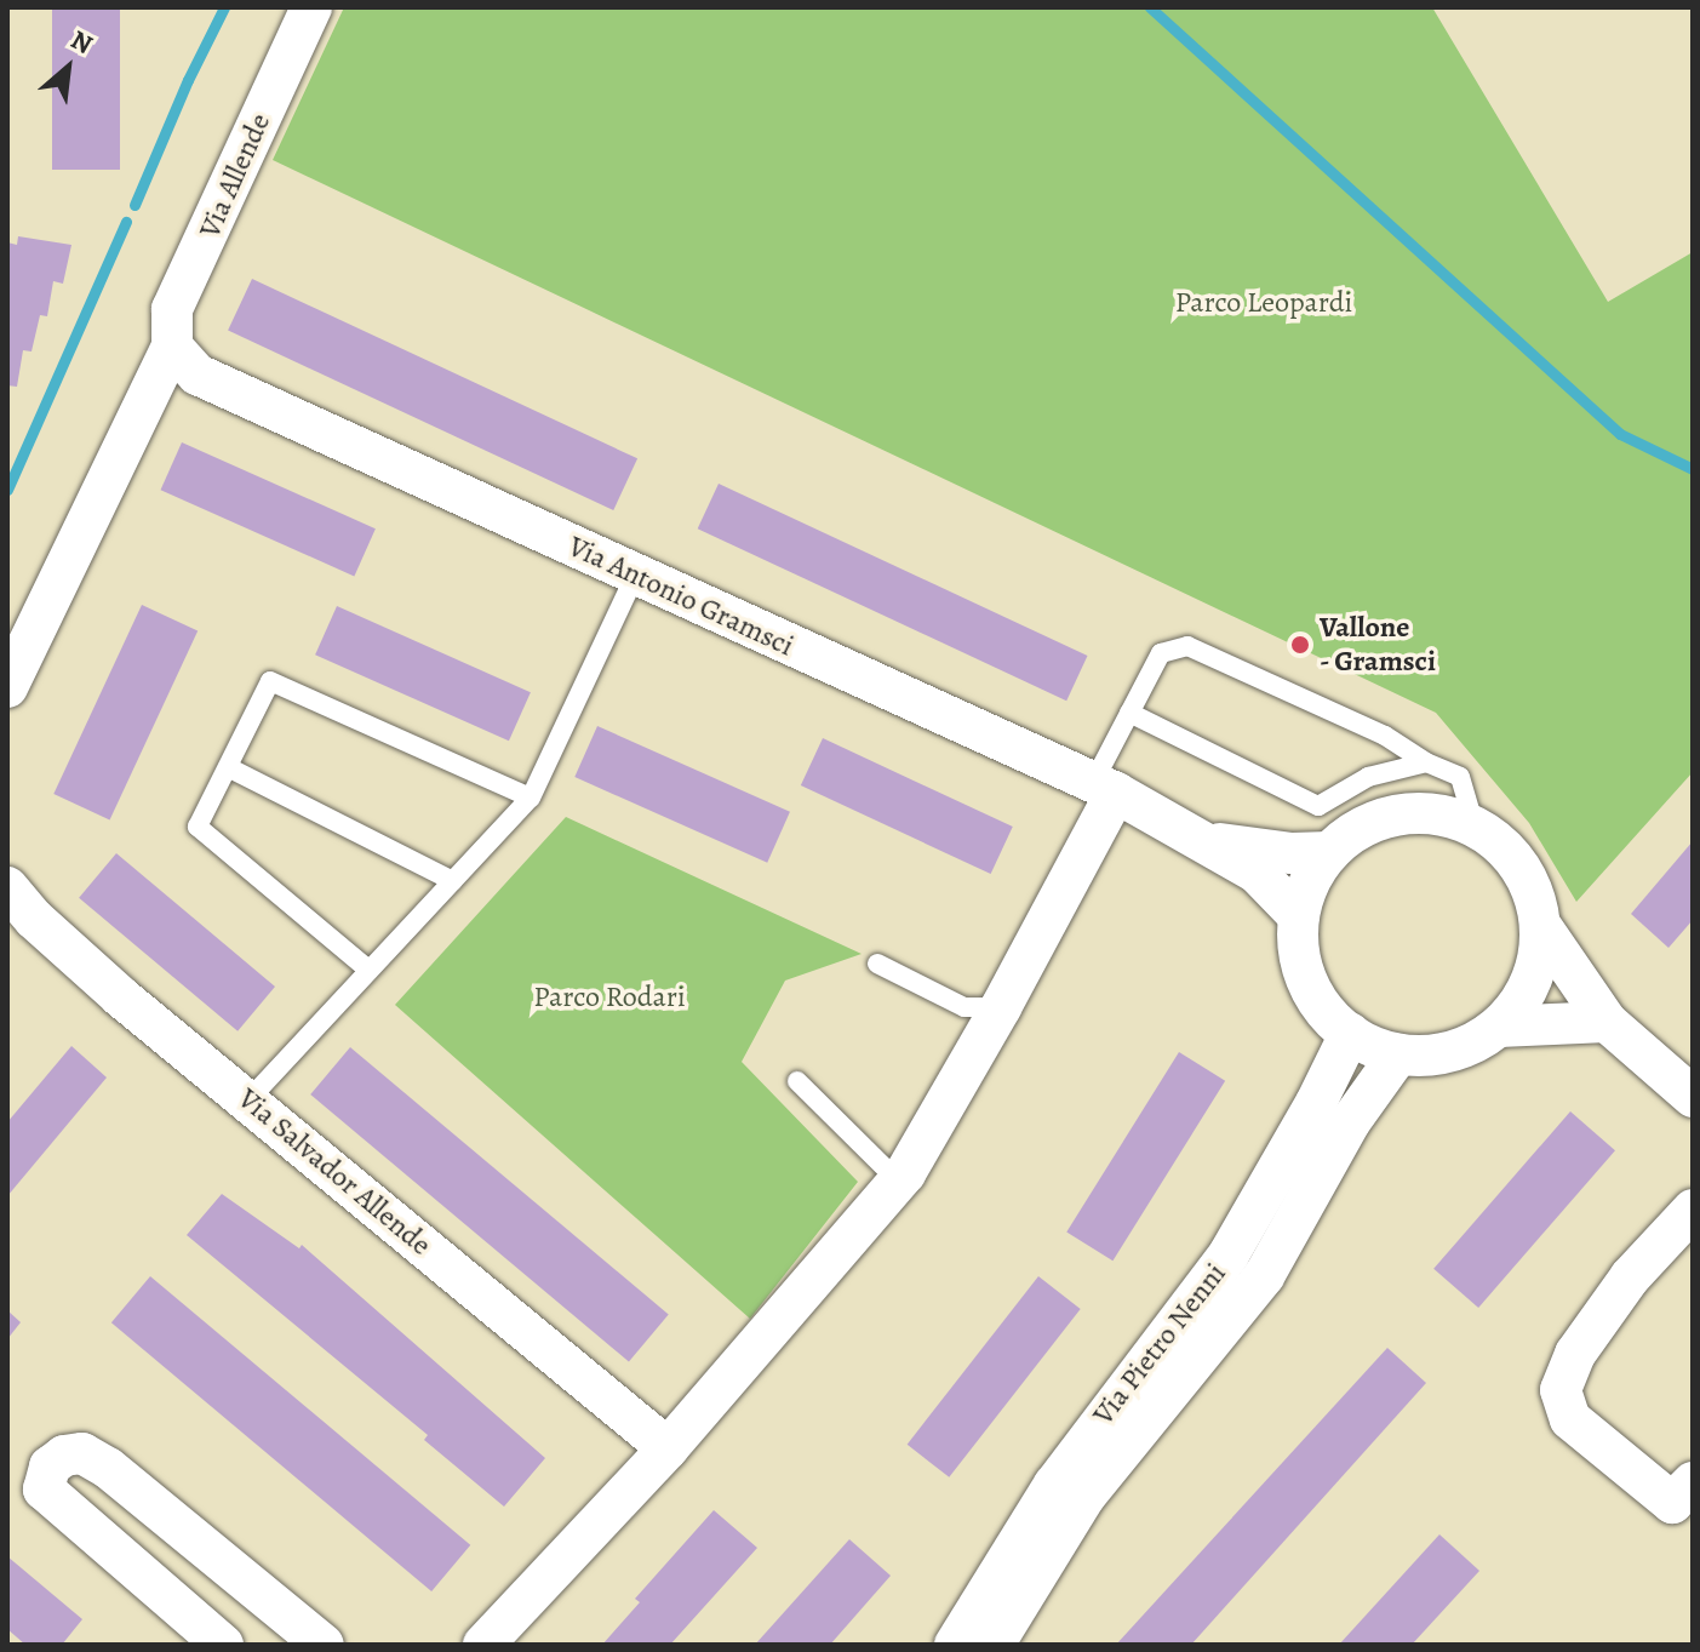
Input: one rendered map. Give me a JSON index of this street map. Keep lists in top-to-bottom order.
{
  "streets": {
    "street": [
      "Via Allende",
      "Via Antonio Gramsci",
      "Via Salvador Allende",
      "Via Pietro Nenni"
    ]
  },
  "crossings": [
    ["Via Allende", "Via Antonio Gramsci"],
    ["Via Antonio Gramsci", "Via Pietro Nenni"]
  ],
  "parks": ["Parco Leopardi", "Parco Rodari"],
  "places": ["Vallone - Gramsci"],
  "north": "top right"
}
